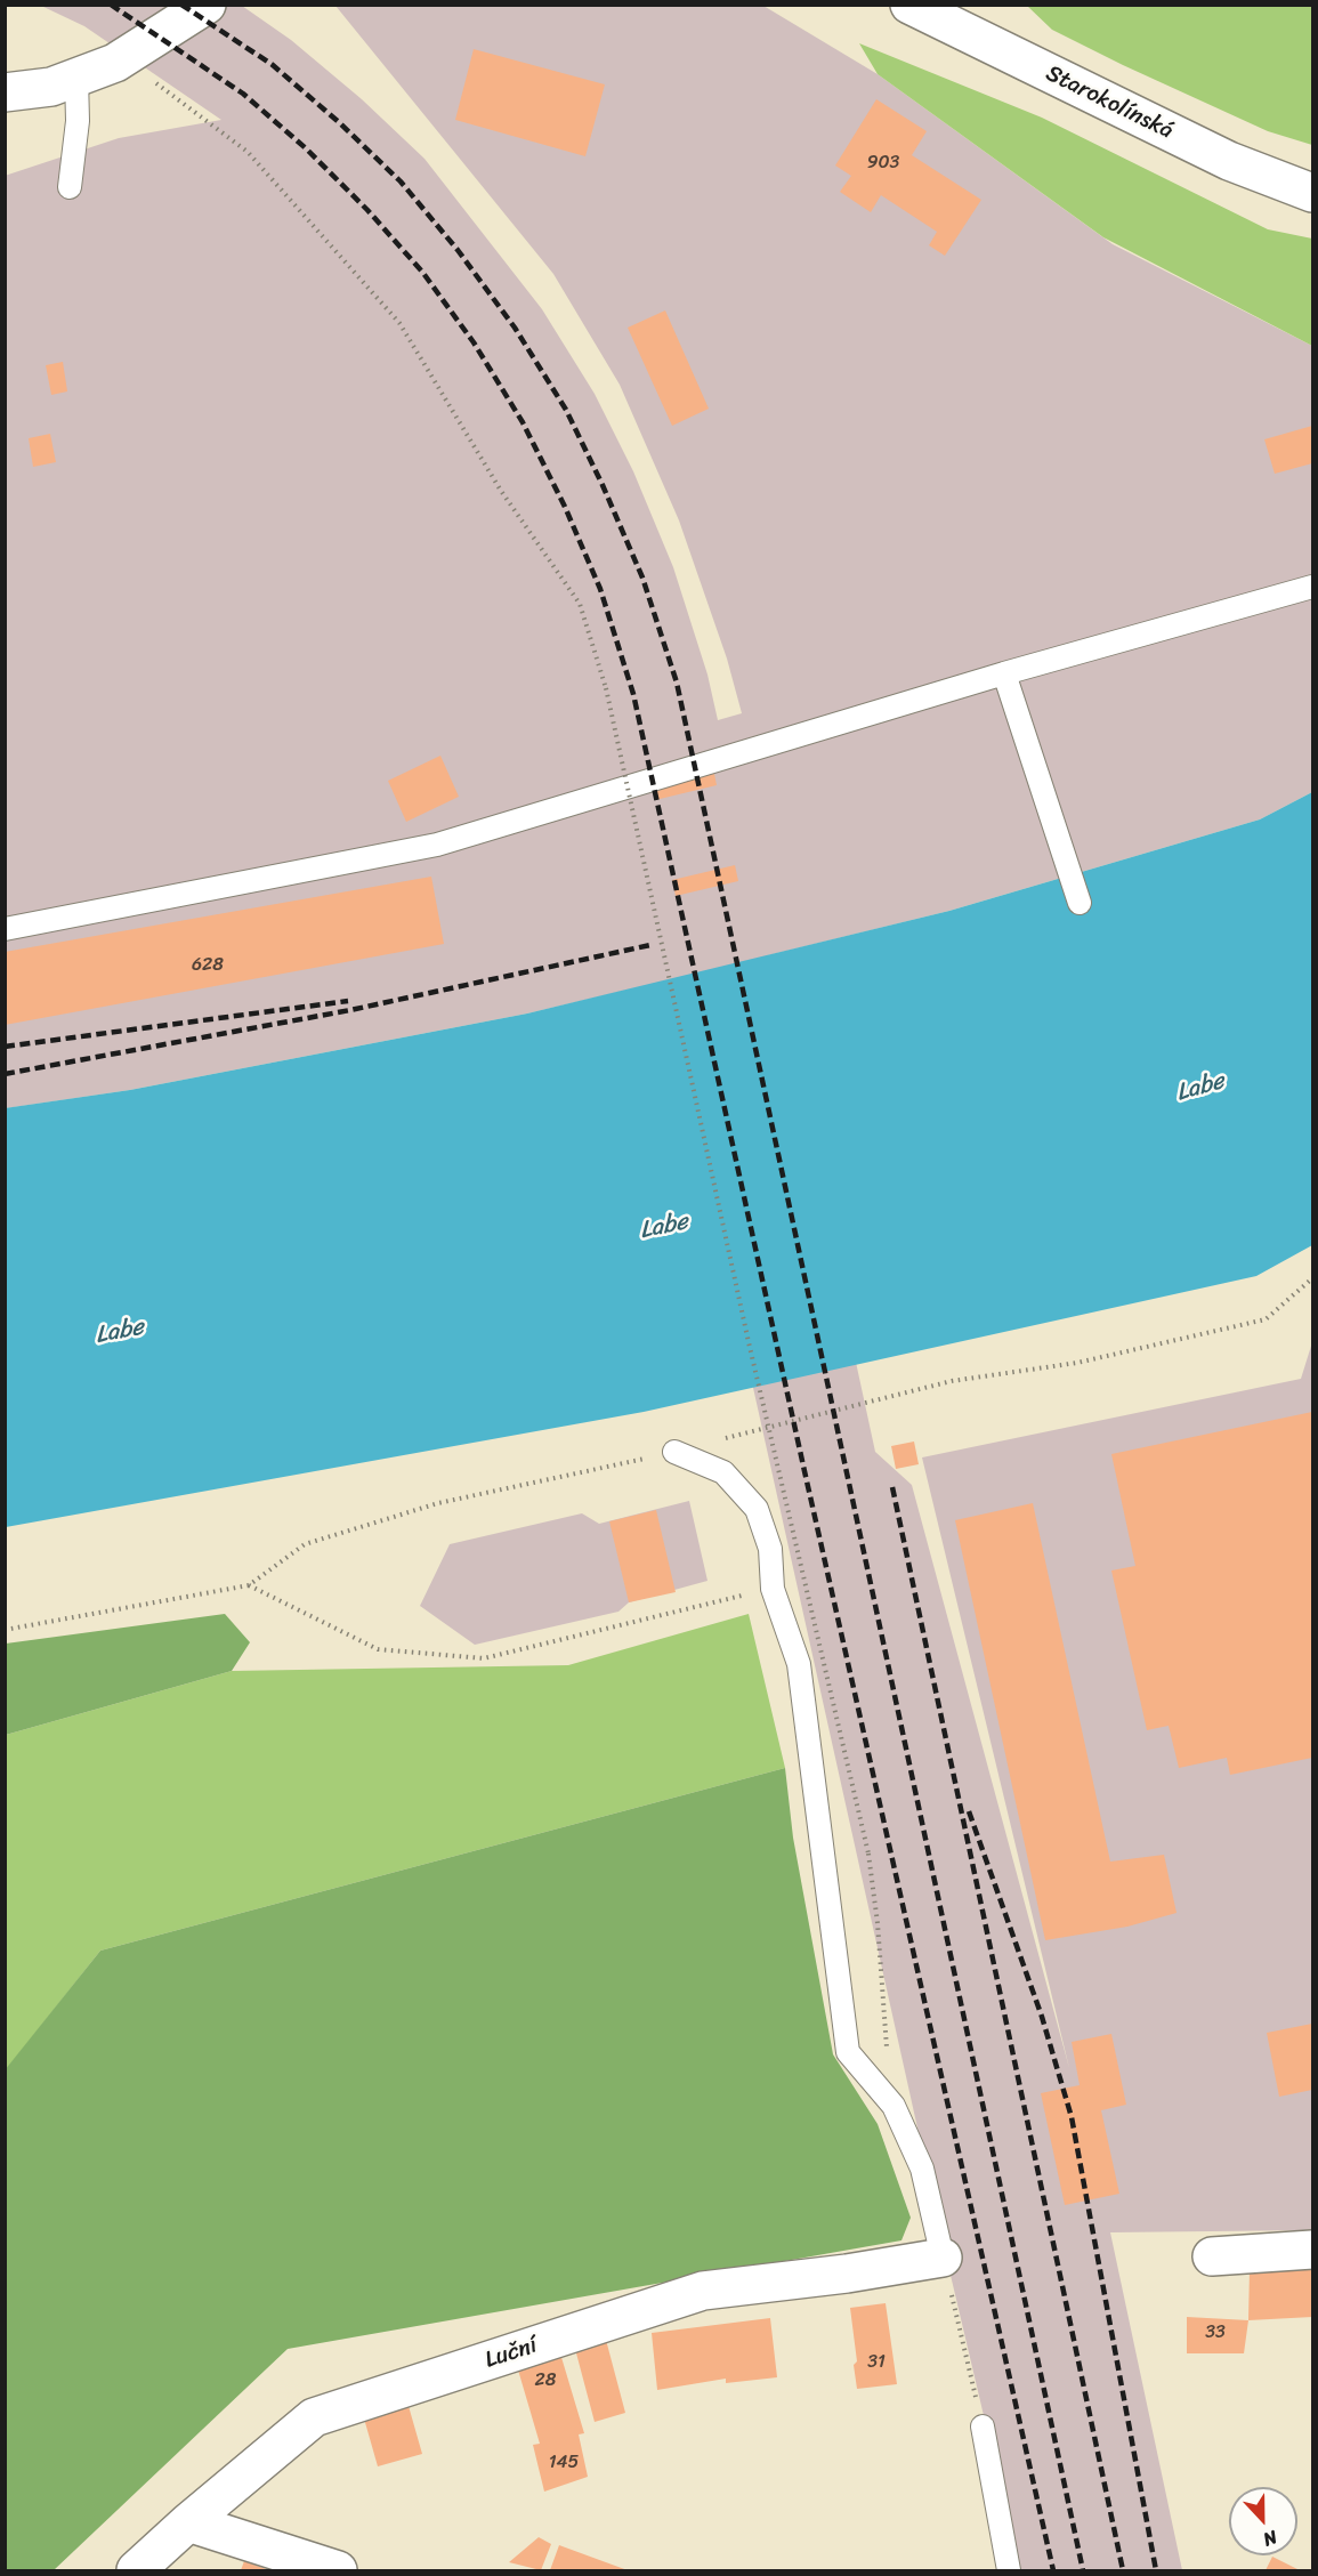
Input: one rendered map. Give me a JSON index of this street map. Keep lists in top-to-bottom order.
{
  "streets": {
    "street": ["Starokolínská", "Luční"]
  },
  "water": ["Labe"],
  "house_numbers": [
    "903",
    "628",
    "33",
    "31",
    "28",
    "145"
  ],
  "north": "bottom"
}
